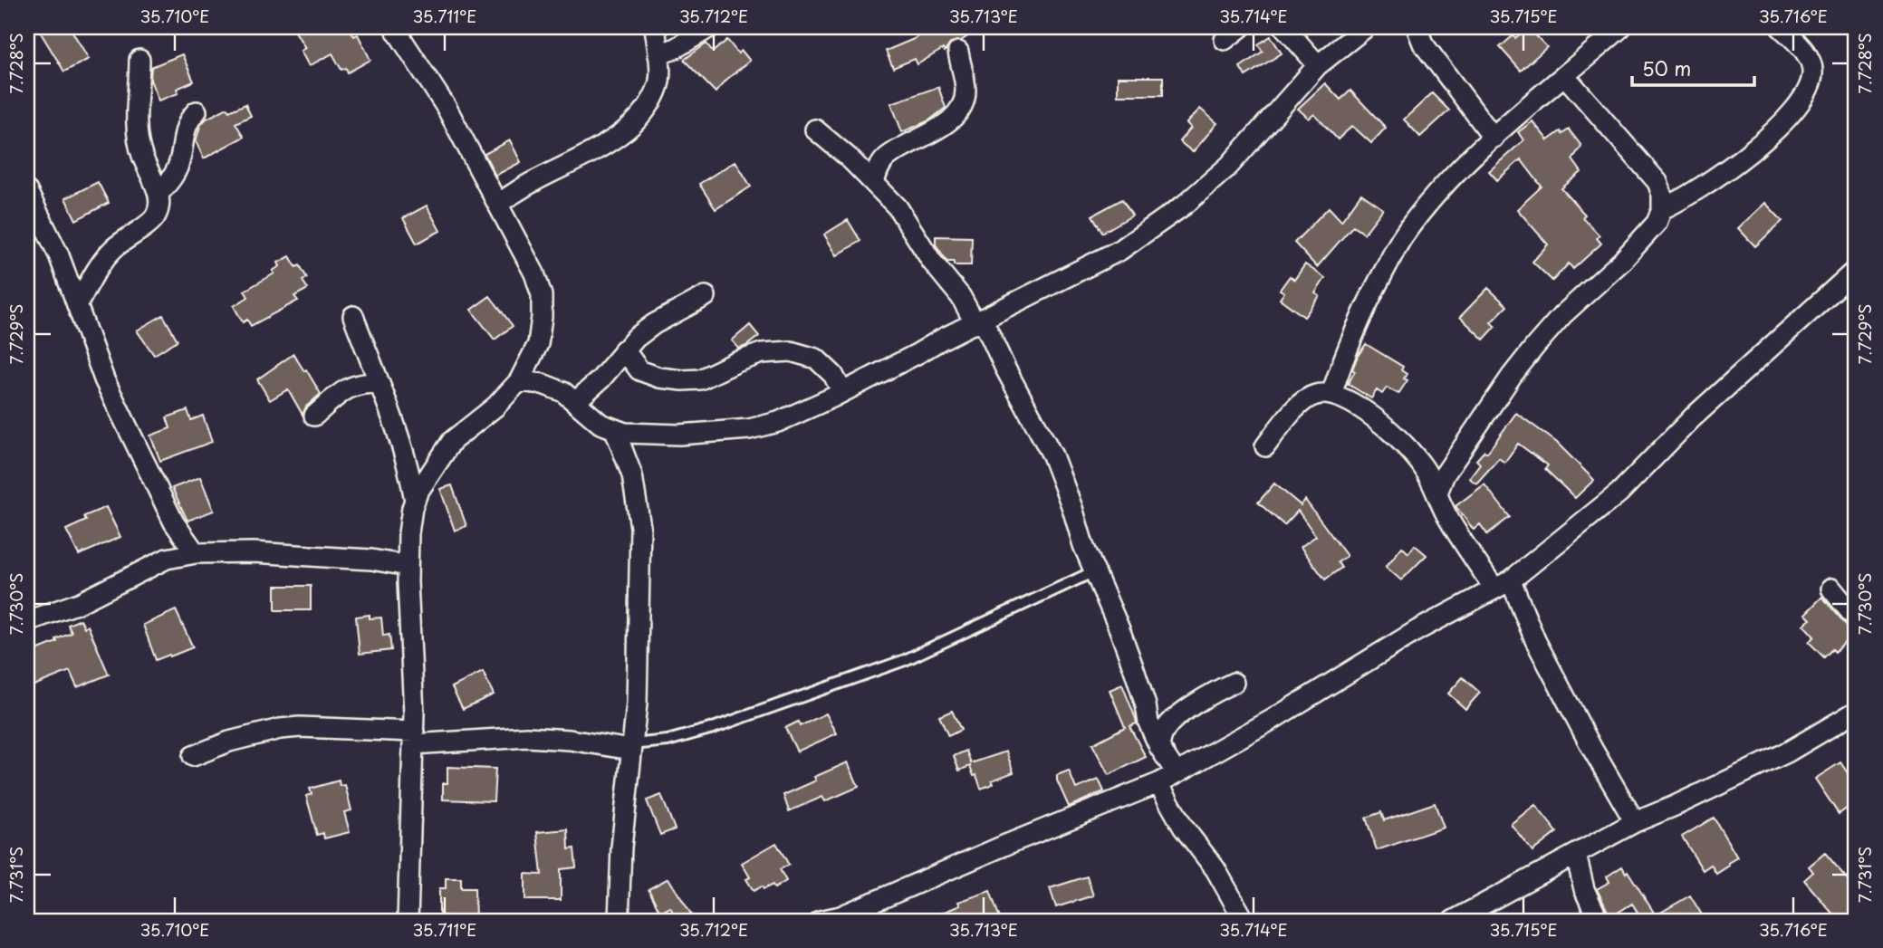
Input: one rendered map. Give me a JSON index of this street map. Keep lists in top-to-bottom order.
{
  "scale_bar": "50 m",
  "coordinates": [
    "35.710°E",
    "35.711°E",
    "35.712°E",
    "35.713°E",
    "35.714°E",
    "35.715°E",
    "35.716°E",
    "7.728°S",
    "7.729°S",
    "7.730°S",
    "7.731°S"
  ]
}
